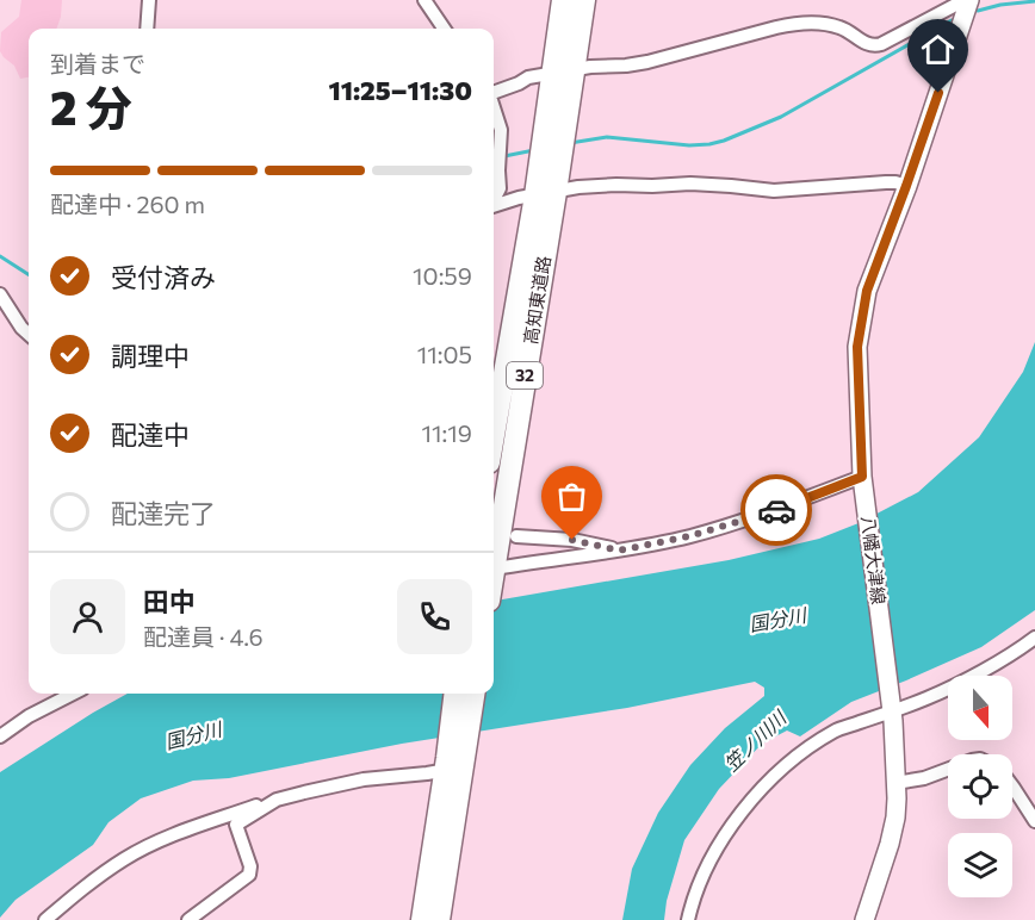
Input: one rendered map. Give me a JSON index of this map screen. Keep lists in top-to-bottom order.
{
  "streets": {
    "highway": ["高知東道路", "32"],
    "main road": ["八幡大津線"]
  },
  "water": ["国分川", "笠ノ川川"],
  "north": "bottom",
  "page": {
    "heading": ["2 分", "到着まで", "11:25–11:30"],
    "panel": ["田中", "配達員 · 4.6"],
    "bar": "配達中 · 260 m",
    "list": [
      ["受付済み", "10:59"],
      ["調理中", "11:05"],
      ["配達中", "11:19"],
      "配達完了"
    ]
  }
}
